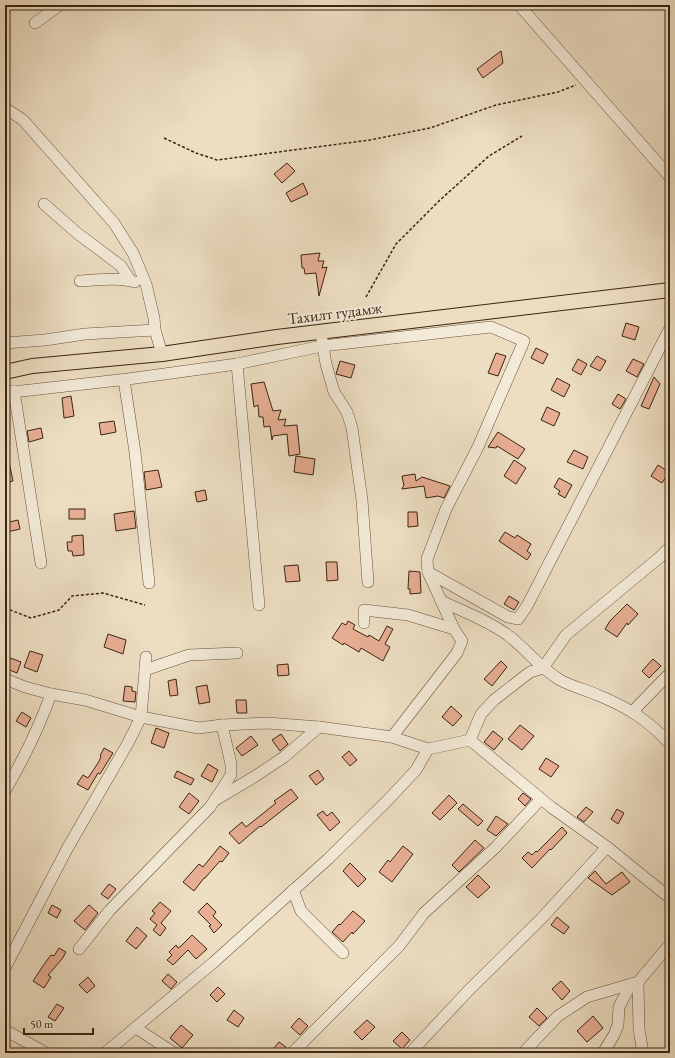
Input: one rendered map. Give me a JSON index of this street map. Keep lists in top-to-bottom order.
{
  "streets": {
    "main road": ["Тахилт гудамж"]
  },
  "scale_bar": "50 m"
}
